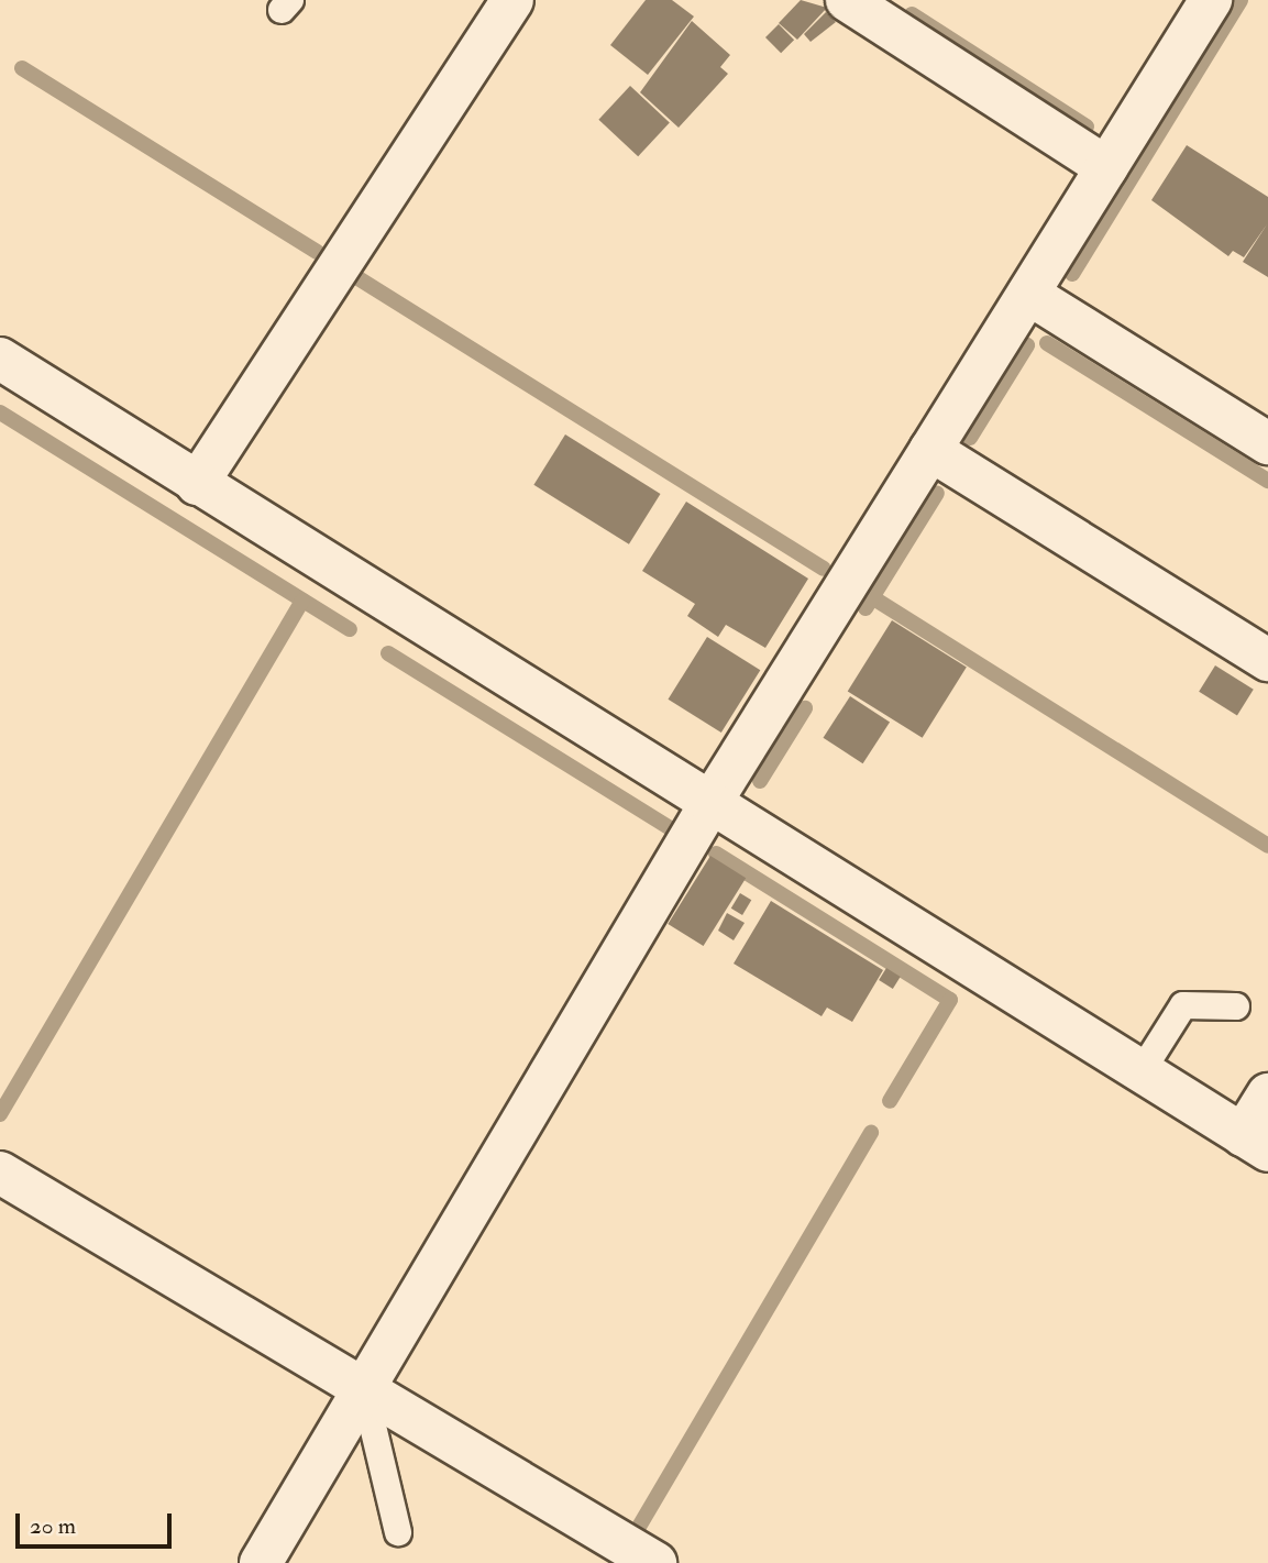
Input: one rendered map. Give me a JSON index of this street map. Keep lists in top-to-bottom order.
{
  "scale_bar": "20 m"
}
